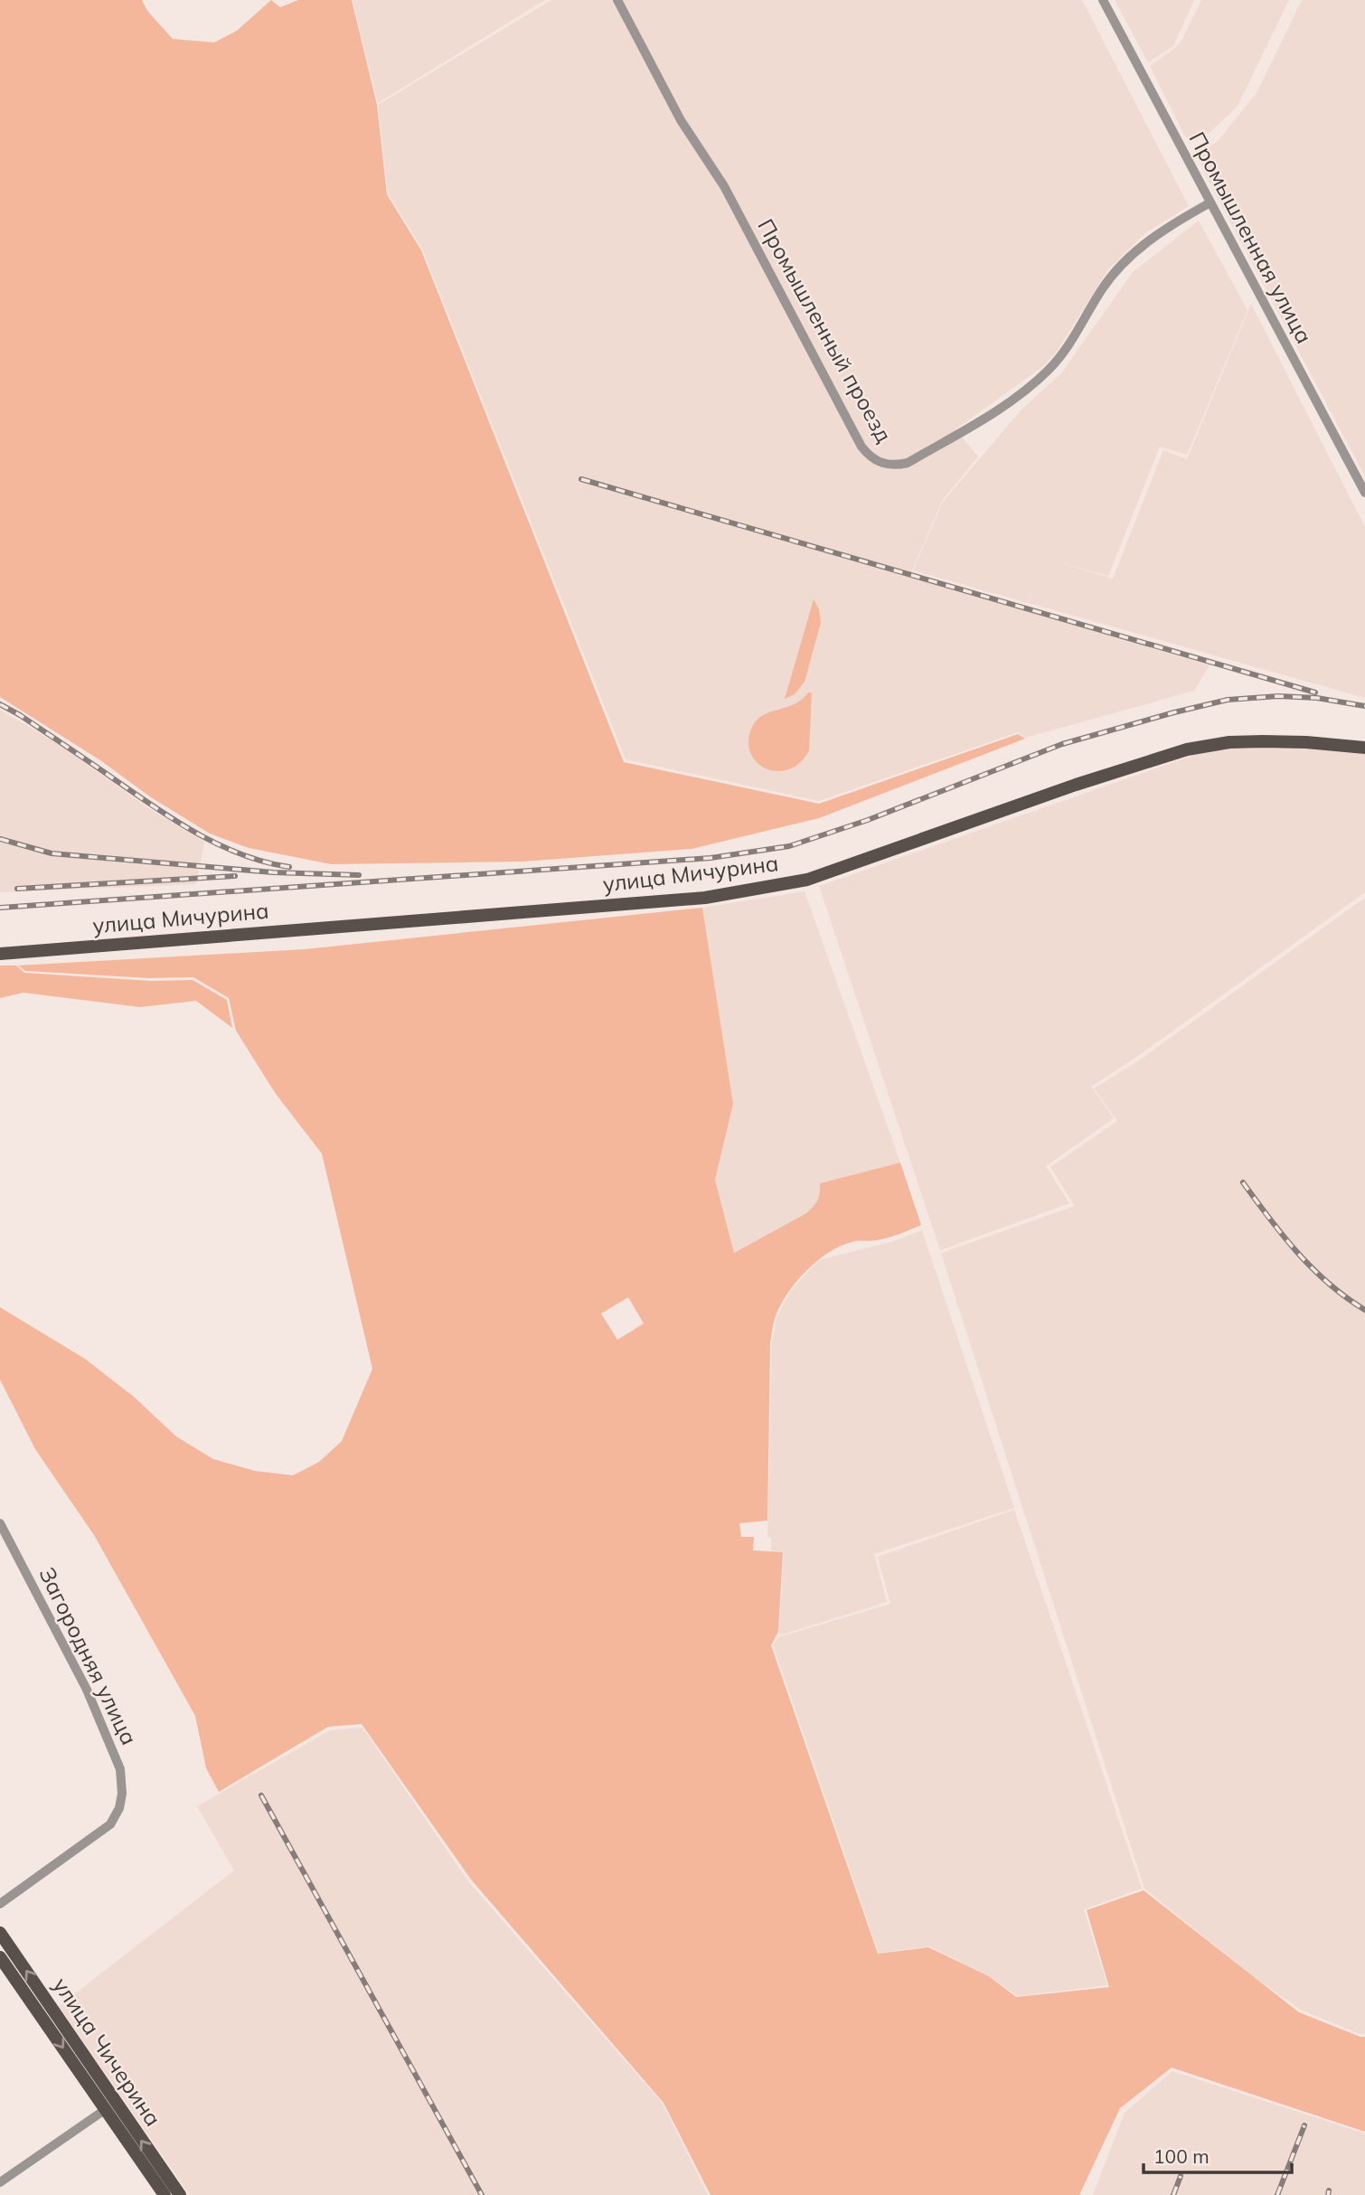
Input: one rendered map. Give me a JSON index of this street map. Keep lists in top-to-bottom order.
{
  "streets": {
    "main road": ["улица Мичурина", "улица Чичерина"],
    "street": ["Промышленная улица", "Промышленный проезд", "Загородняя улица"]
  },
  "crossings": [
    ["Промышленная улица", "Промышленный проезд"]
  ],
  "scale_bar": "100 m"
}
